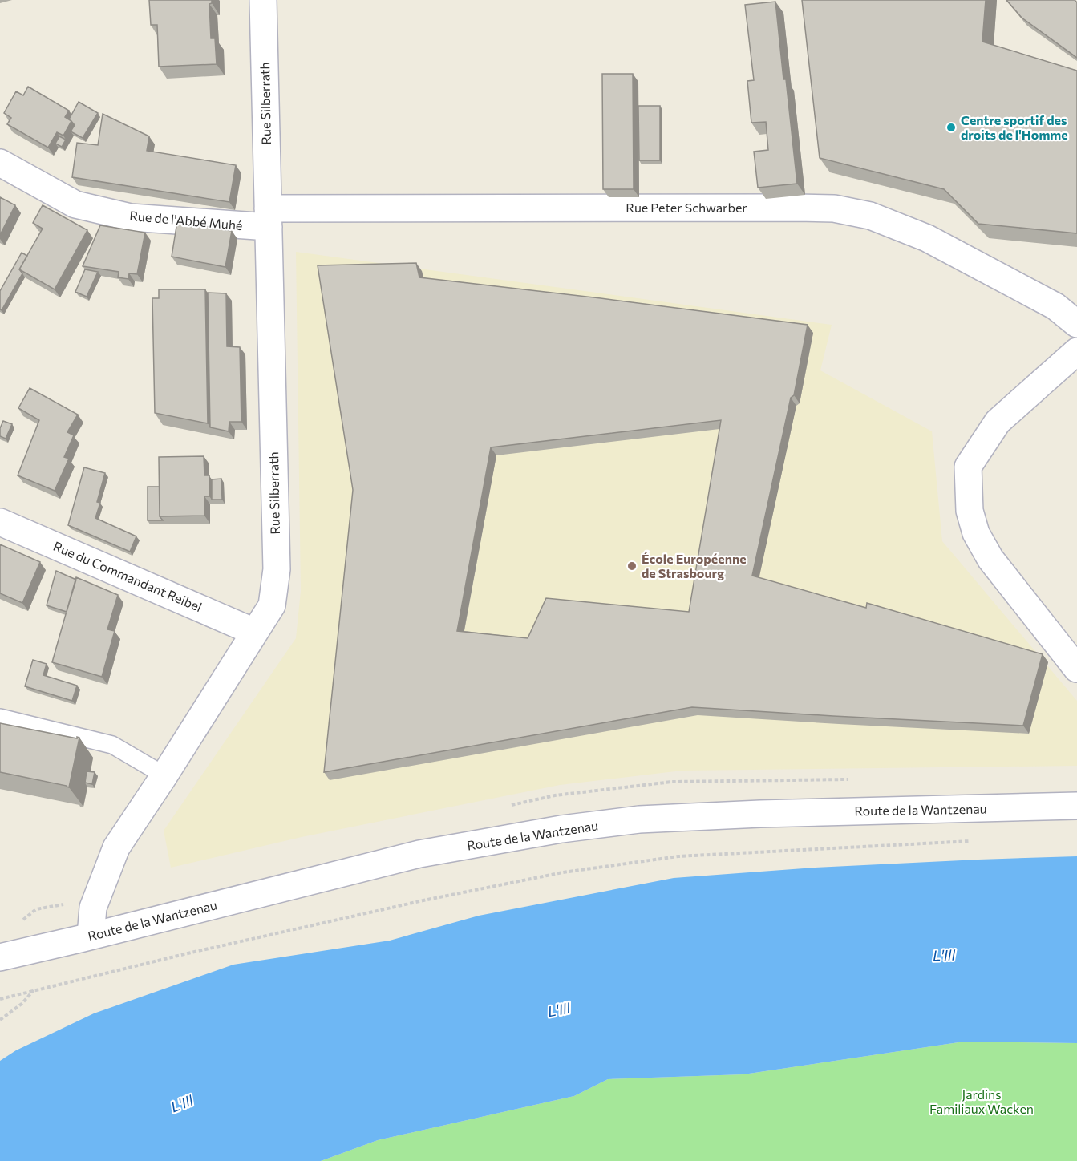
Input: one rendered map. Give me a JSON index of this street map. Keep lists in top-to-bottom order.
{
  "streets": {
    "street": [
      "Rue Silberrath",
      "Rue Peter Schwarber",
      "Rue de l'Abbé Muhé",
      "Rue du Commandant Reibel",
      "Route de la Wantzenau"
    ]
  },
  "crossings": [
    ["Rue Silberrath", "Rue Peter Schwarber"],
    ["Rue Silberrath", "Rue de l'Abbé Muhé"],
    ["Rue Silberrath", "Rue du Commandant Reibel"],
    ["Rue Silberrath", "Route de la Wantzenau"],
    ["Rue Peter Schwarber", "Rue de l'Abbé Muhé"]
  ],
  "water": ["L'Ill"],
  "parks": ["Jardins Familiaux Wacken"],
  "places": ["Centre sportif des droits de l'Homme", "École Européenne de Strasbourg"]
}
